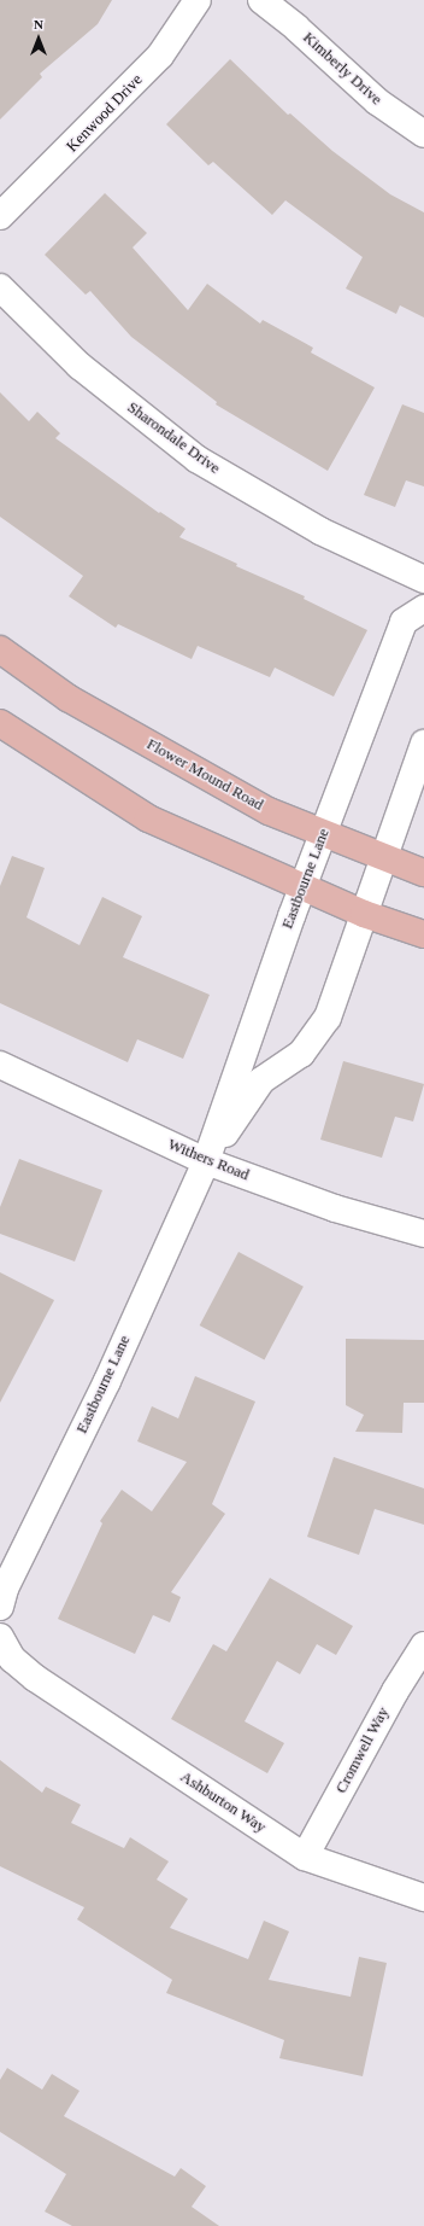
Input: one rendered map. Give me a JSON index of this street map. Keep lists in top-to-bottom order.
{
  "streets": {
    "main road": ["Flower Mound Road"],
    "street": [
      "Kimberly Drive",
      "Kenwood Drive",
      "Sharondale Drive",
      "Eastbourne Lane",
      "Withers Road",
      "Cromwell Way",
      "Ashburton Way"
    ]
  },
  "crossings": [
    ["Flower Mound Road", "Eastbourne Lane"],
    ["Eastbourne Lane", "Withers Road"],
    ["Cromwell Way", "Ashburton Way"]
  ],
  "north": "top"
}
